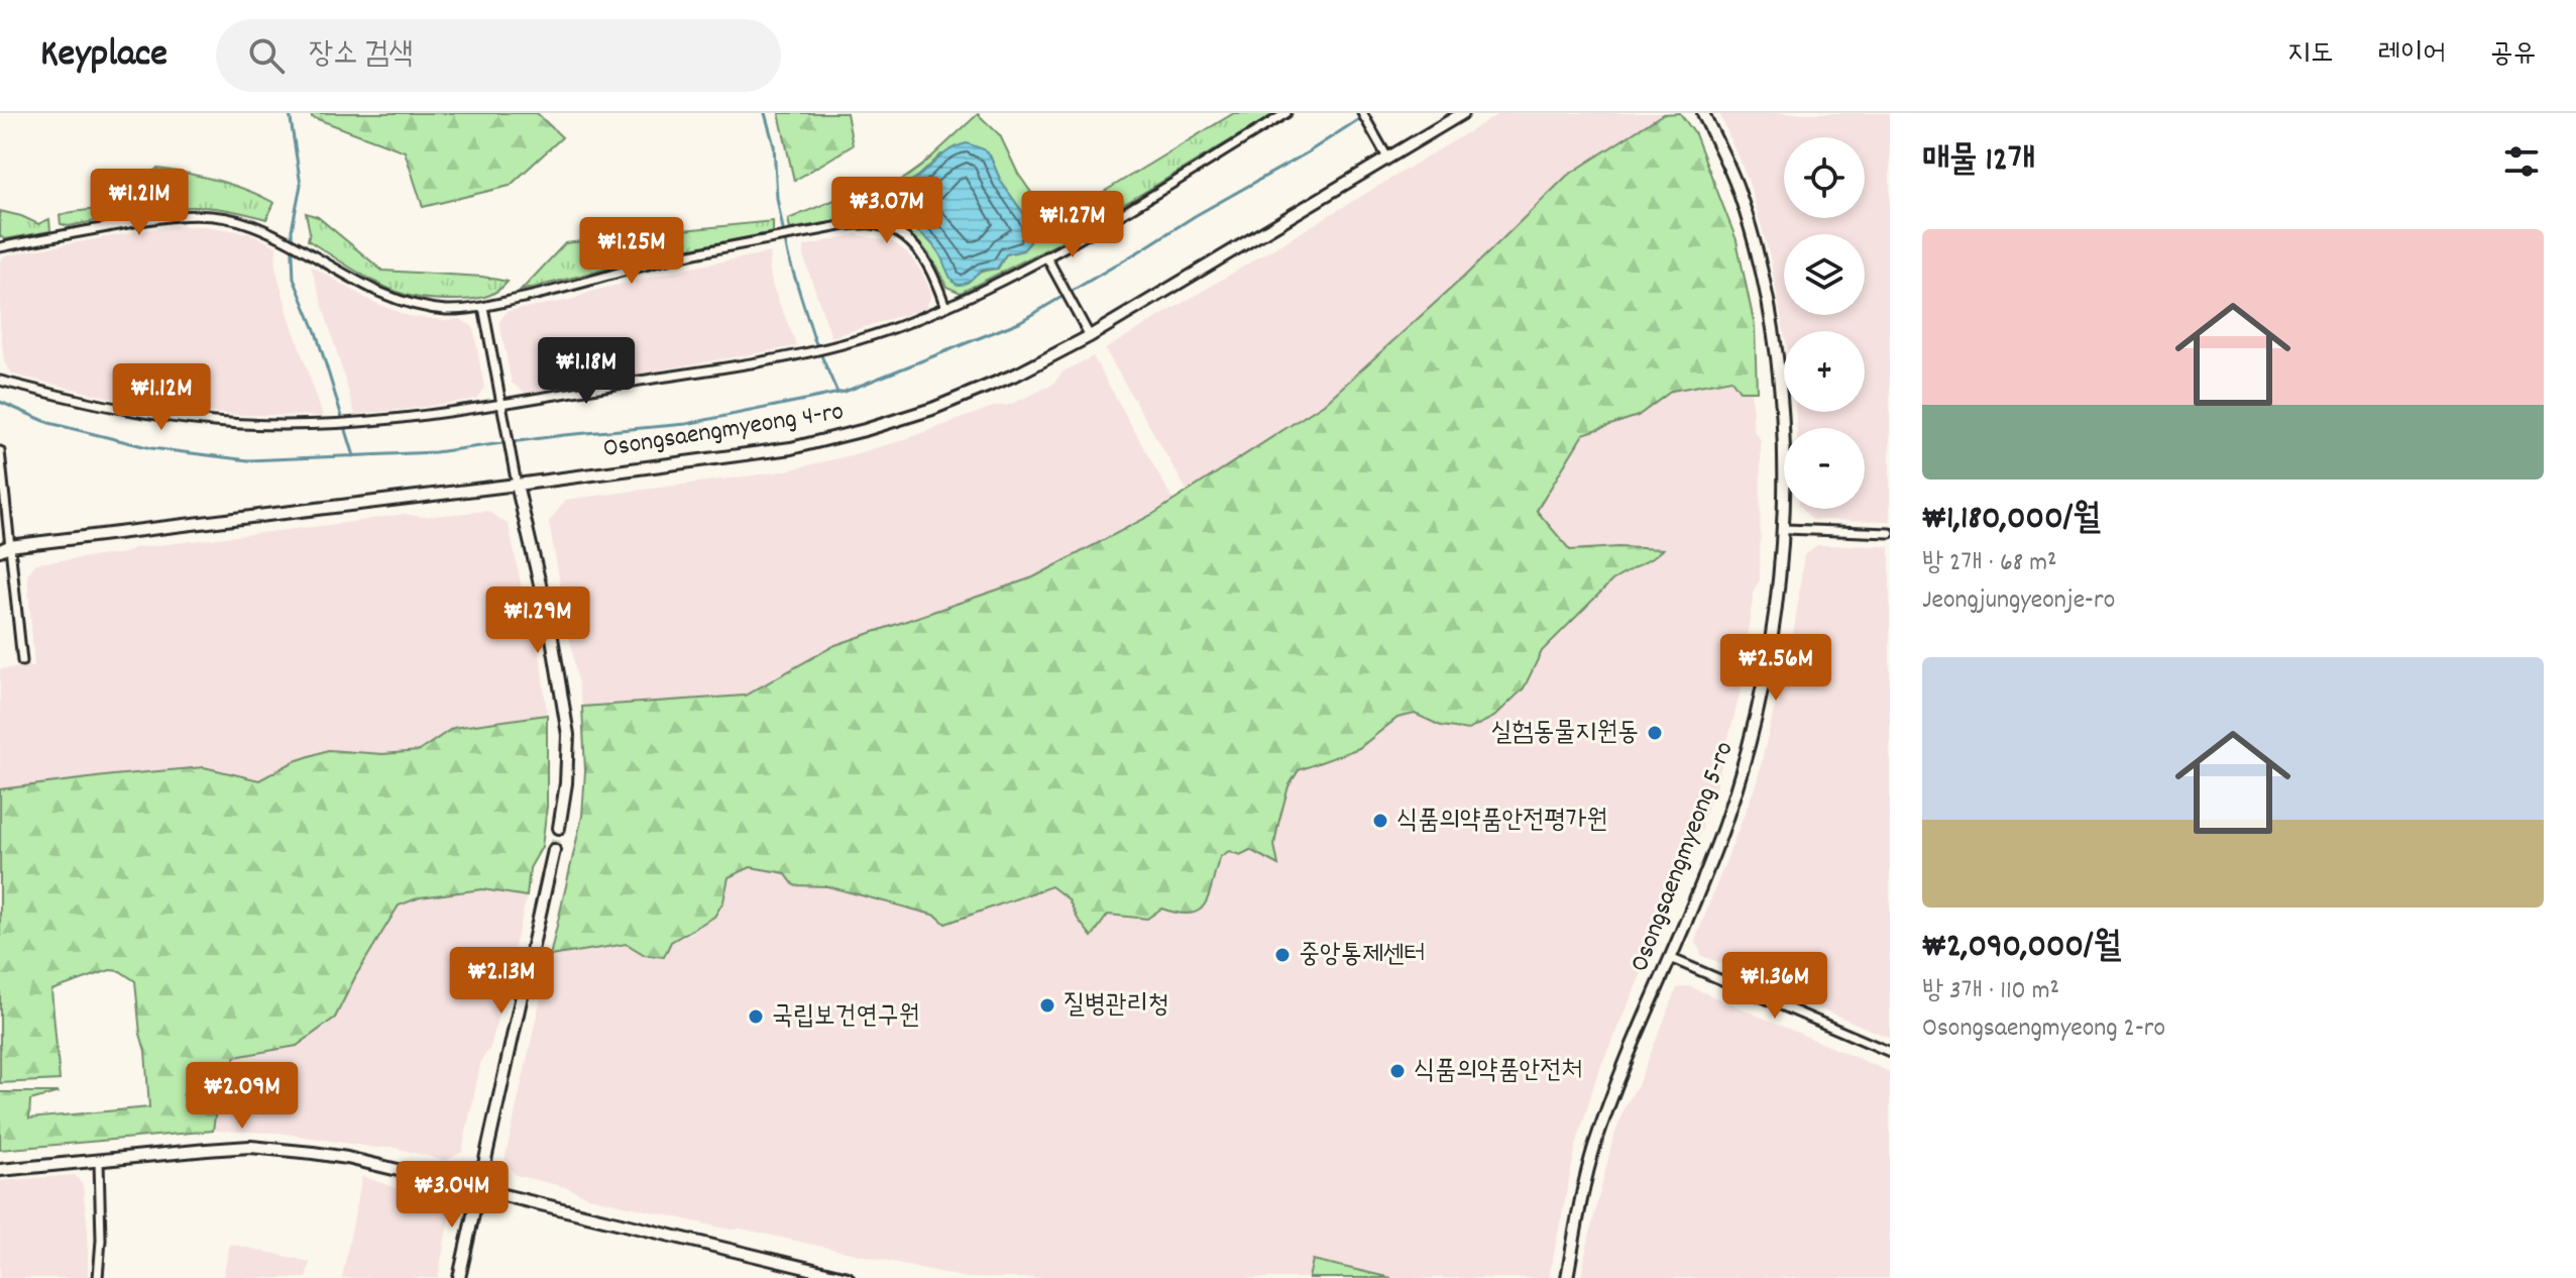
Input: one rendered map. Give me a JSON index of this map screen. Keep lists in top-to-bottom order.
{
  "streets": {
    "street": ["Osongsaengmyeong 4-ro", "Osongsaengmyeong 5-ro"]
  },
  "places": [
    "실험동물지원동",
    "식품의약품안전평가원",
    "중앙통제센터",
    "질병관리청",
    "국립보건연구원",
    "식품의약품안전처"
  ],
  "page": {
    "header": "Keyplace",
    "search": "장소 검색",
    "nav": ["지도", "레이어", "공유"],
    "heading": "매물 12개",
    "map_buttons": ["+", "−"],
    "price": [
      "₩1.21M",
      "₩3.07M",
      "₩1.27M",
      "₩1.25M",
      "₩1.18M",
      "₩1.12M",
      "₩1.29M",
      "₩2.56M",
      "₩2.13M",
      "₩1.36M",
      "₩2.09M",
      "₩3.04M"
    ],
    "list": [
      {
        "name": "₩1,180,000/월",
        "note": "방 2개 · 68 m² · Jeongjungyeonje-ro"
      },
      {
        "name": "₩2,090,000/월",
        "note": "방 3개 · 110 m² · Osongsaengmyeong 2-ro"
      }
    ]
  }
}
